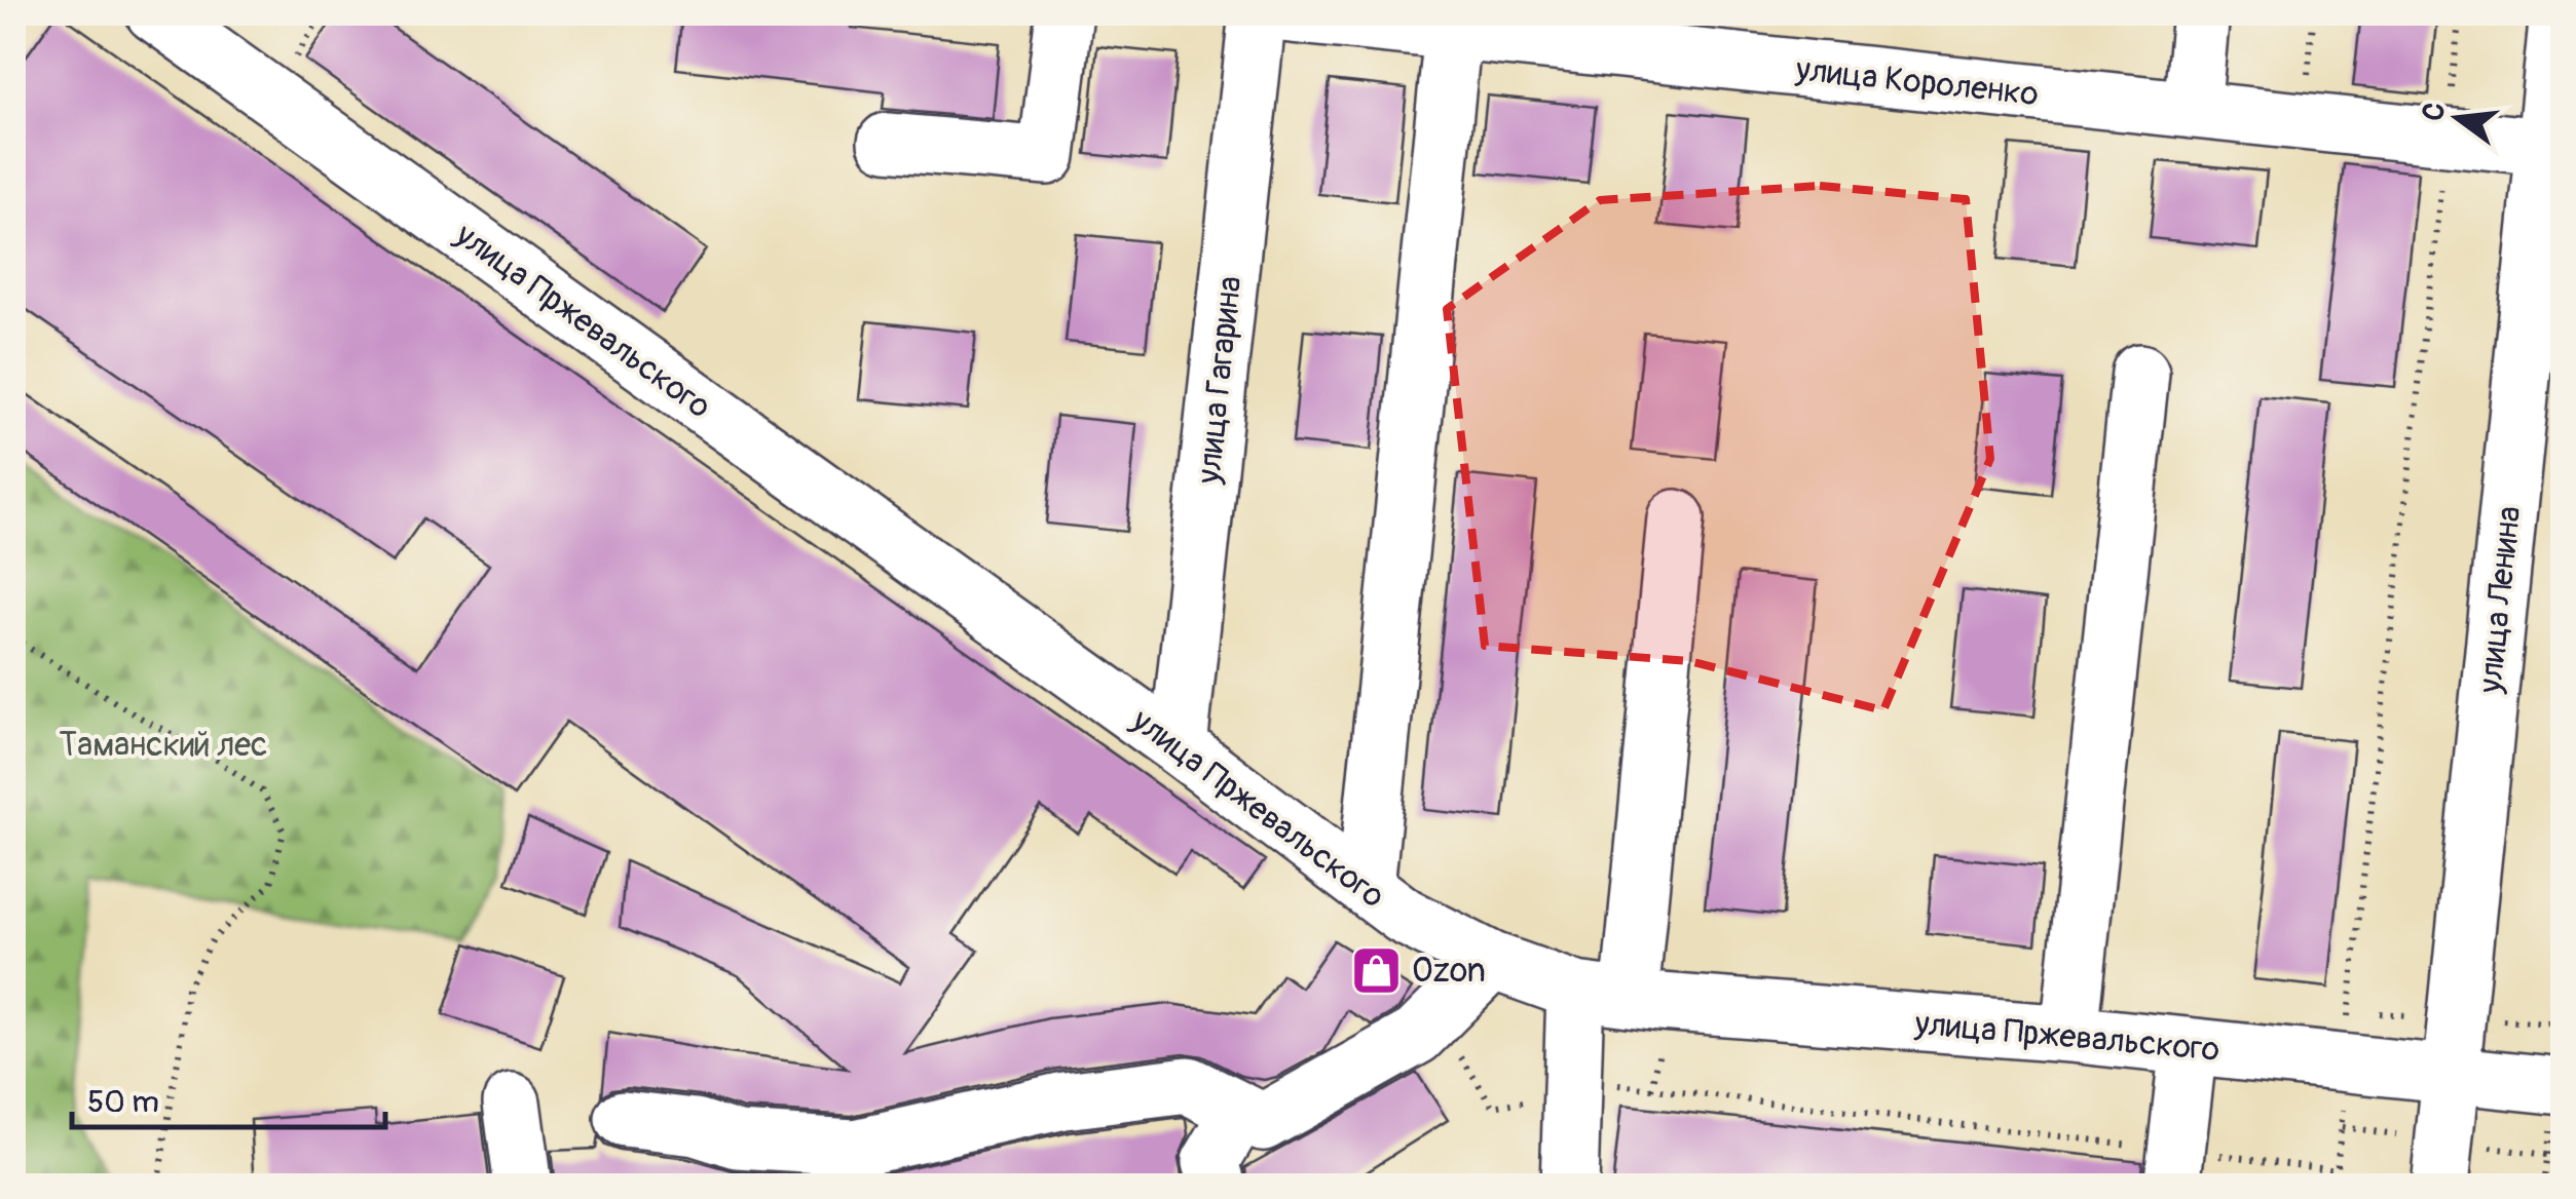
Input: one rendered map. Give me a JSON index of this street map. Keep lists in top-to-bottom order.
{
  "streets": {
    "street": [
      "улица Короленко",
      "улица Пржевальского",
      "улица Гагарина",
      "улица Ленина"
    ]
  },
  "crossings": [
    ["улица Короленко", "улица Ленина"],
    ["улица Пржевальского", "улица Гагарина"],
    ["улица Пржевальского", "улица Ленина"]
  ],
  "parks": ["Таманский лес"],
  "places": {
    "shop": ["Ozon"]
  },
  "scale_bar": "50 m",
  "north": "left"
}
